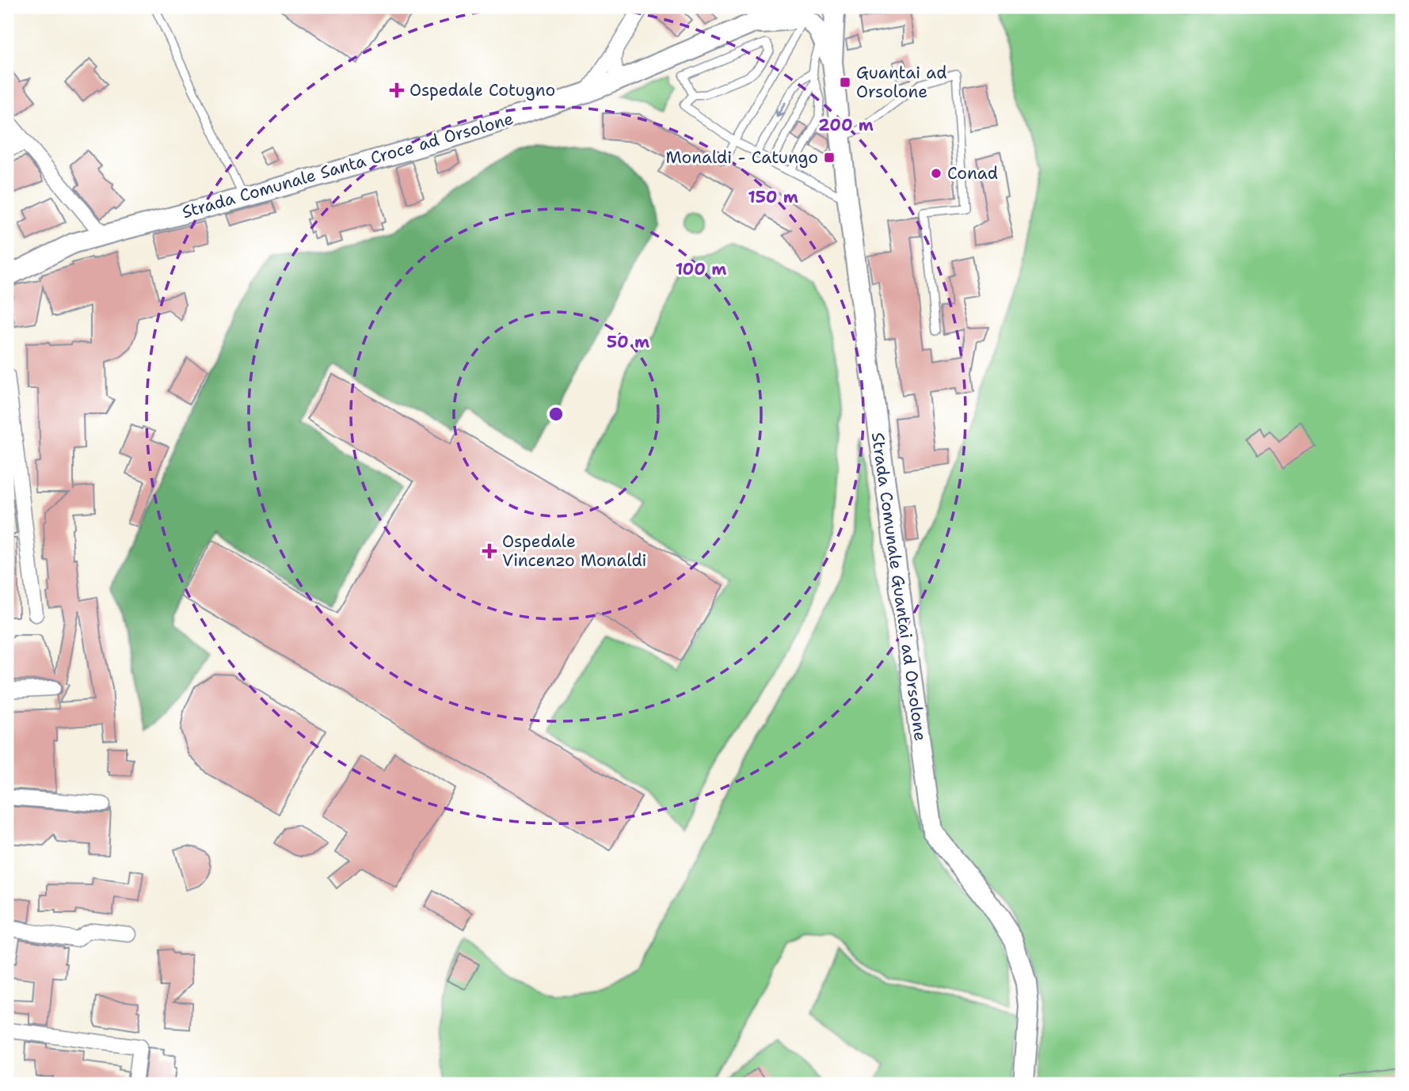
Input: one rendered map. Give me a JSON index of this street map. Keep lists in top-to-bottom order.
{
  "streets": {
    "street": ["Strada Comunale Santa Croce ad Orsolone", "Strada Comunale Guantai ad Orsolone"]
  },
  "crossings": [
    ["Strada Comunale Santa Croce ad Orsolone", "Strada Comunale Guantai ad Orsolone"]
  ],
  "places": {
    "transit": ["Guantai ad Orsolone", "Monaldi - Catungo"],
    "health": ["Ospedale Cotugno", "Ospedale Vincenzo Monaldi"],
    "other": ["Conad"]
  },
  "rings": [
    "200 m",
    "150 m",
    "100 m",
    "50 m"
  ]
}
